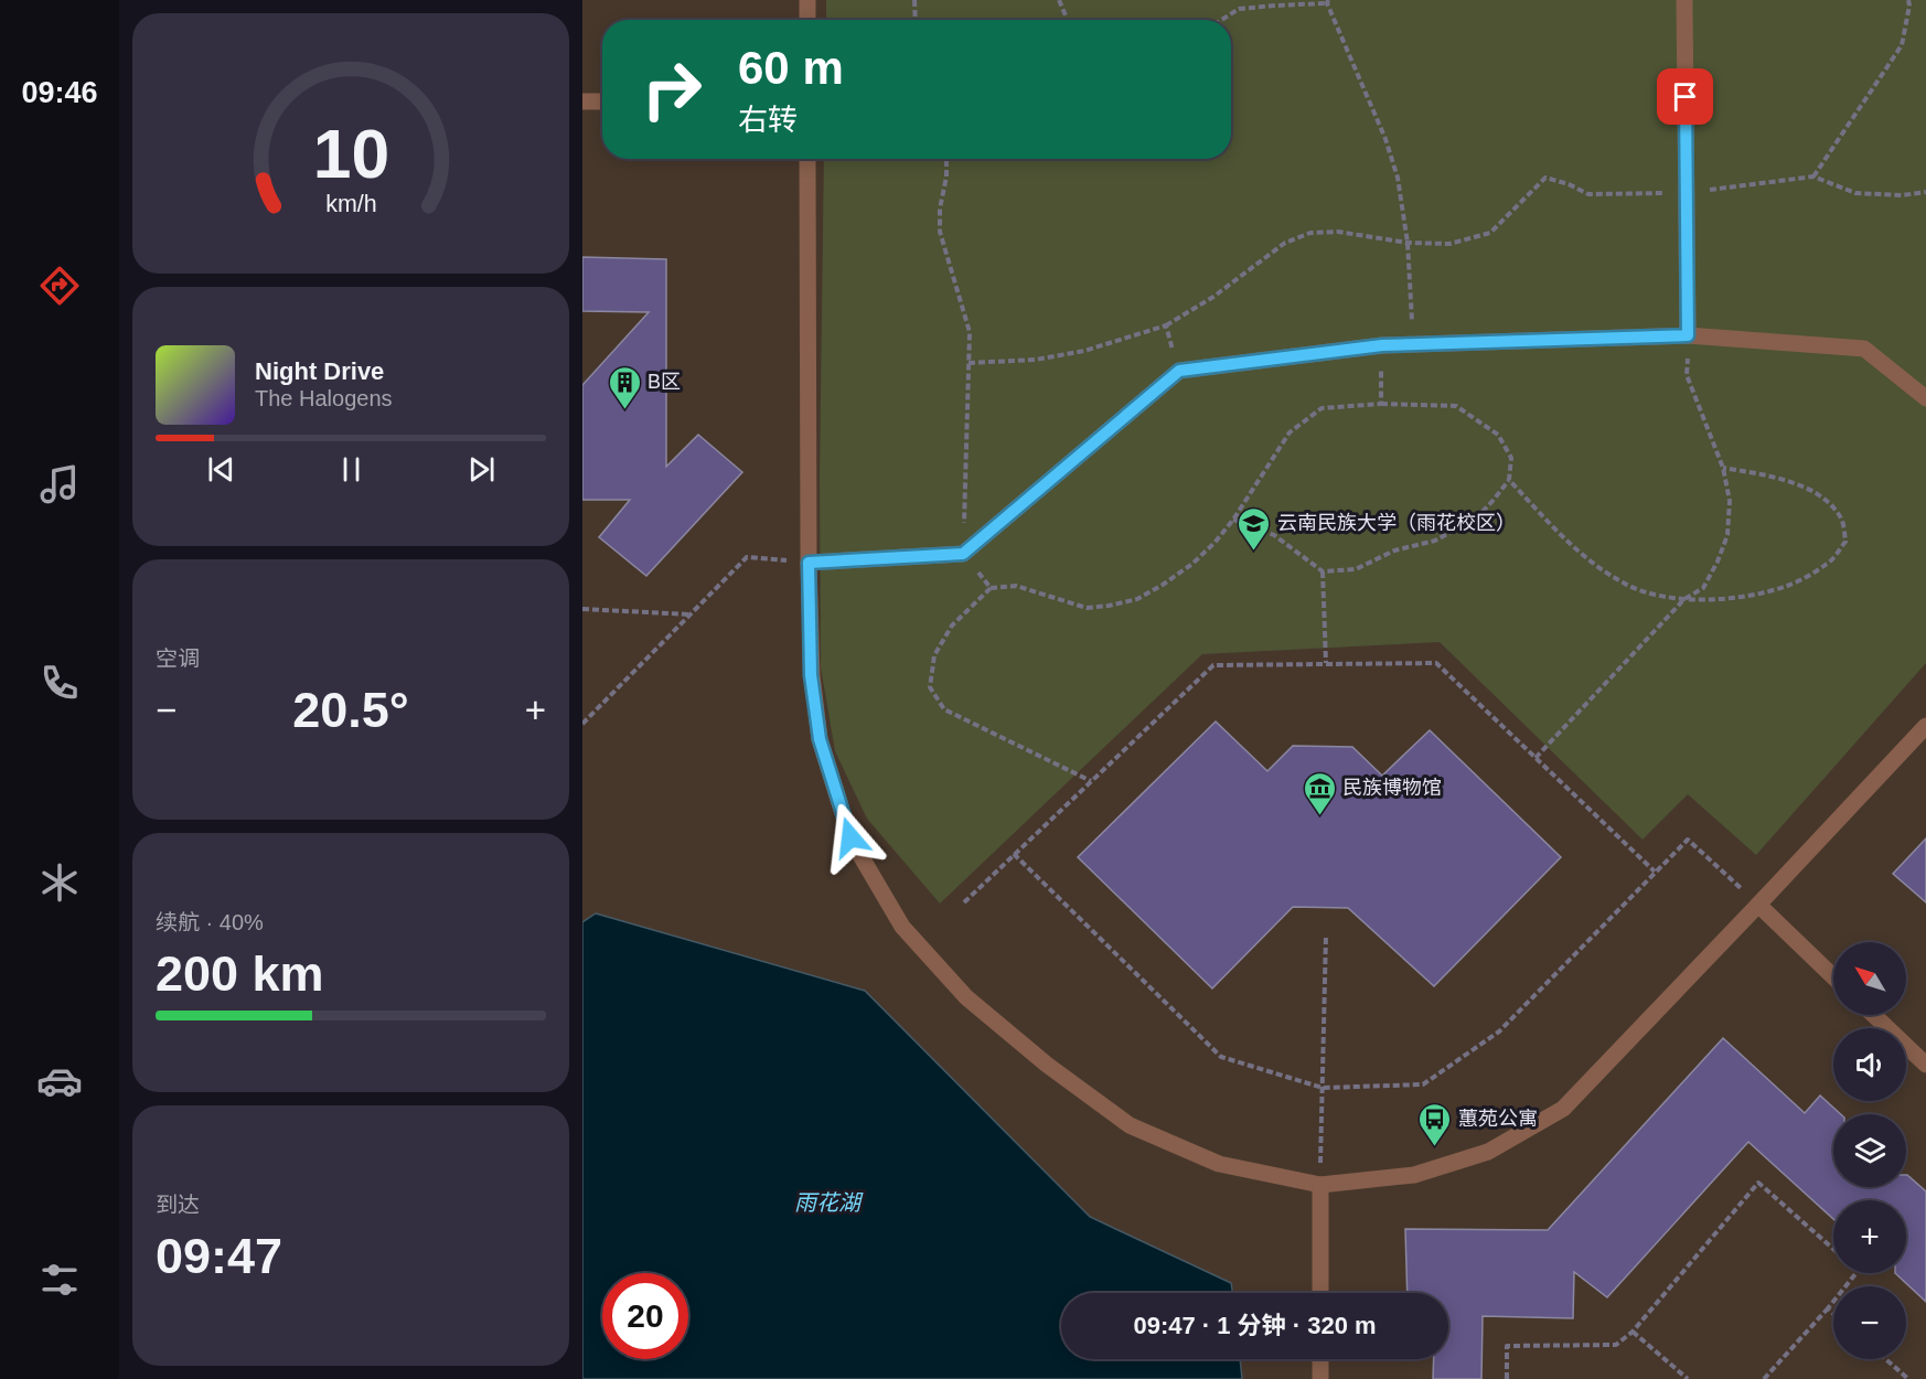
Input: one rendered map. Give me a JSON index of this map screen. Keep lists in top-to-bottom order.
{
  "water": ["雨花湖"],
  "places": {
    "building": ["B区"],
    "school or university": ["云南民族大学（雨花校区）"],
    "museum": ["民族博物馆"],
    "bus stop": ["蕙苑公寓"]
  },
  "north": "top left",
  "page": {
    "tabs": "09:46",
    "turn": ["60 m", "右转"],
    "song": ["Night Drive", "The Halogens"],
    "tile": [
      "空调",
      ["续航 · 40%", "200 km"],
      ["到达", "09:47"]
    ],
    "heat": ["−", "20.5°", "+"],
    "map_buttons": ["+", "−"],
    "limit": "20",
    "trip": "09:47 · 1 分钟 · 320 m",
    "gauge": ["10", "km/h"]
  }
}
